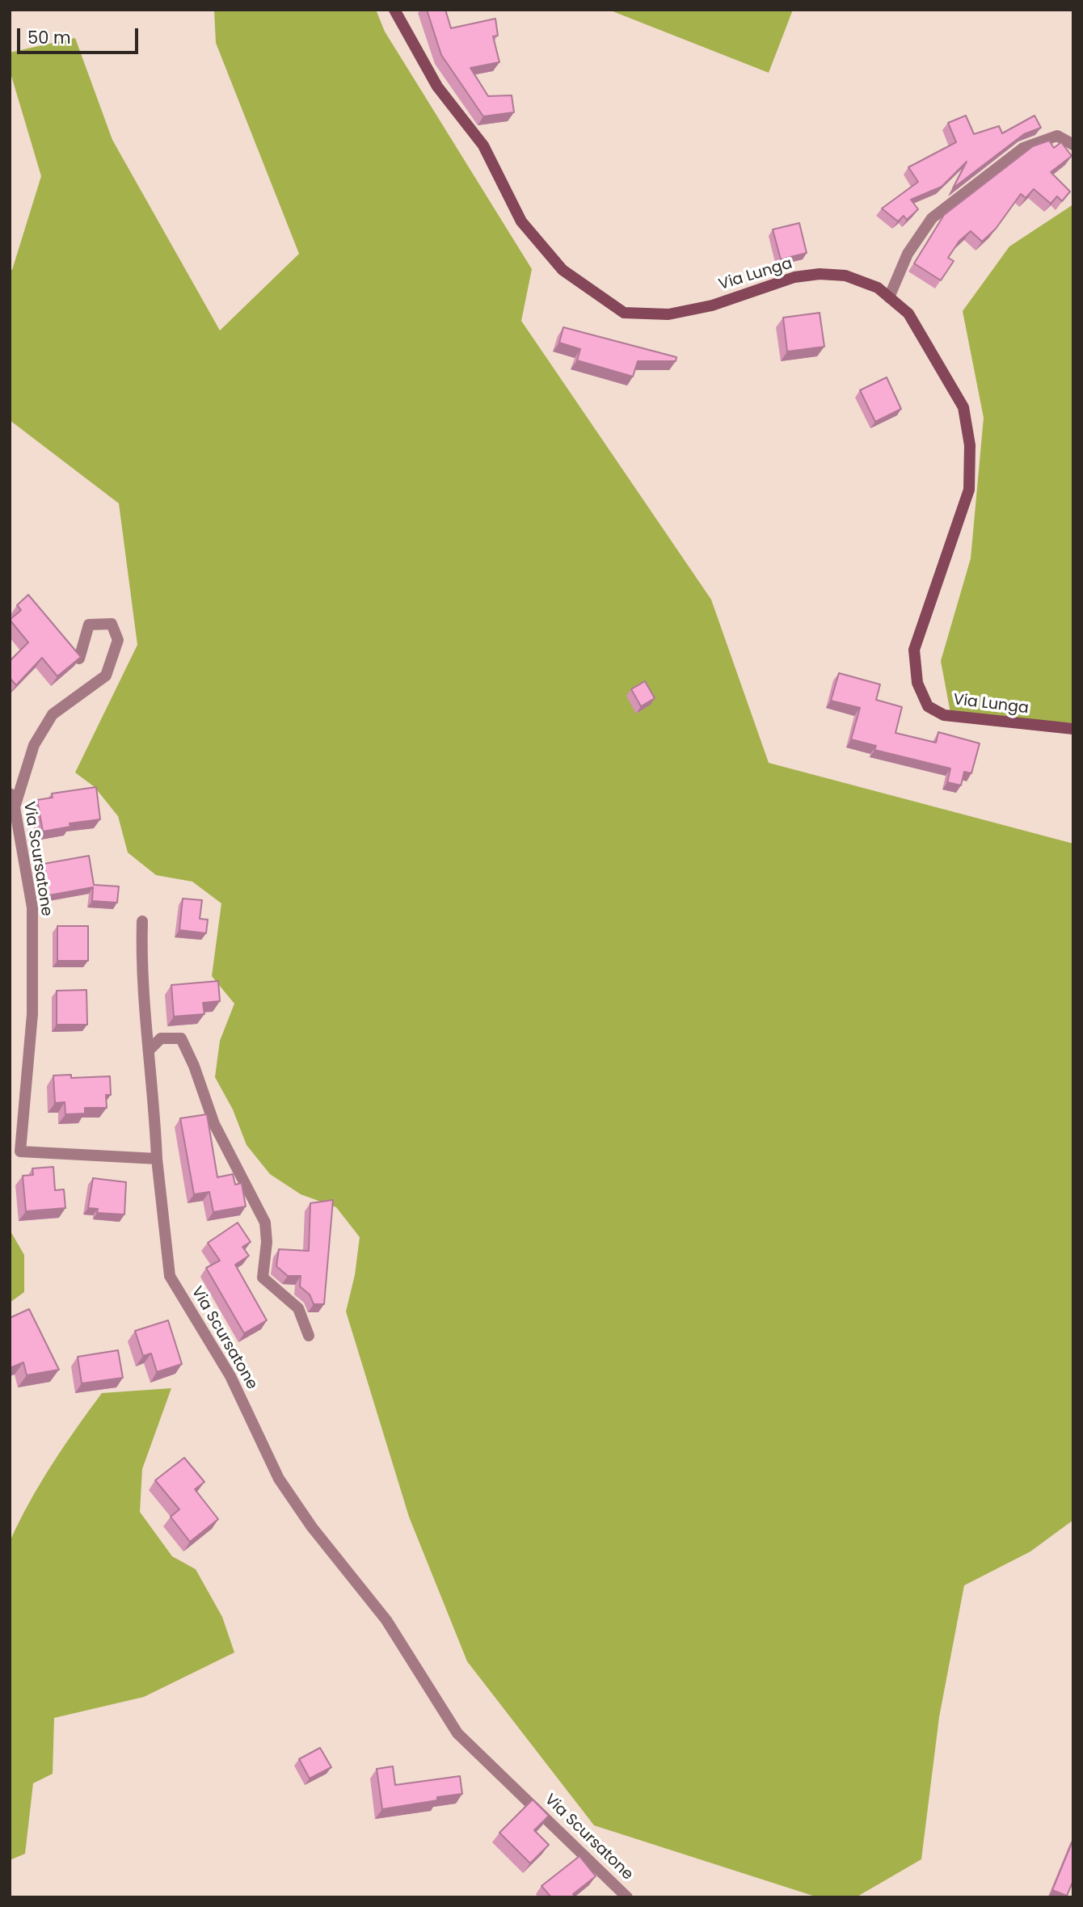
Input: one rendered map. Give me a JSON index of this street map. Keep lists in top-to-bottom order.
{
  "streets": {
    "street": ["Via Lunga", "Via Scursatone"]
  },
  "scale_bar": "50 m"
}
